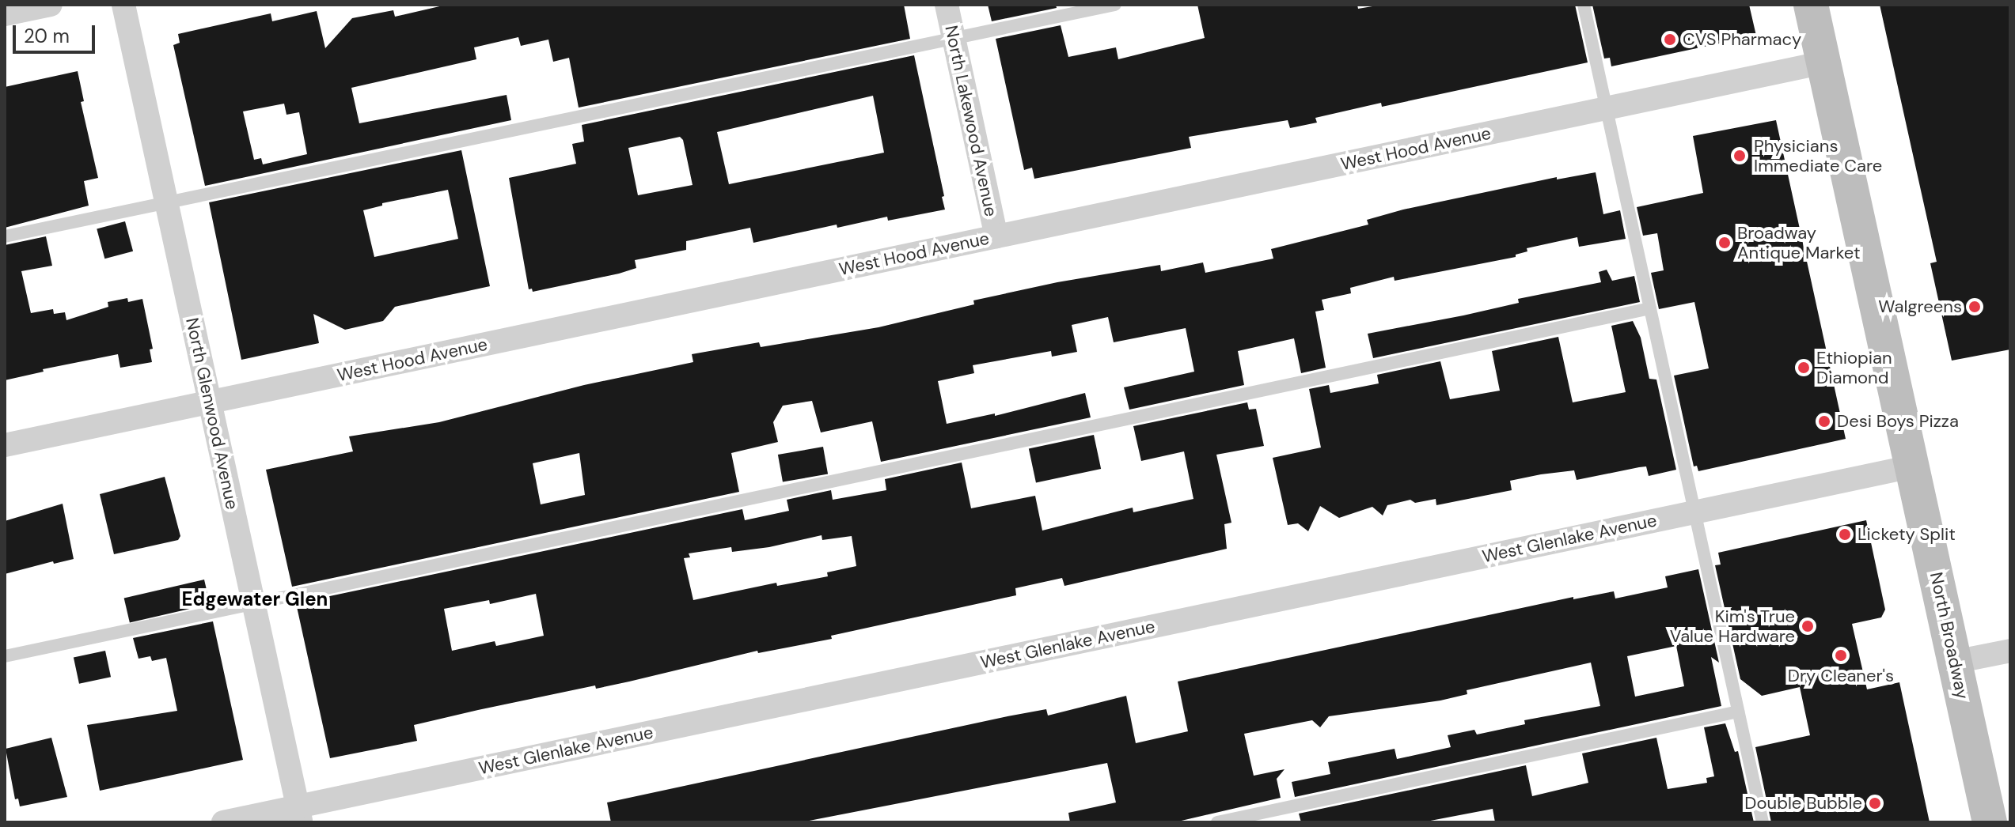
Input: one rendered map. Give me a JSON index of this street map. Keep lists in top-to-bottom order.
{
  "streets": {
    "main road": ["North Broadway"],
    "street": [
      "North Lakewood Avenue",
      "West Hood Avenue",
      "North Glenwood Avenue",
      "West Glenlake Avenue"
    ]
  },
  "crossings": [
    ["North Lakewood Avenue", "West Hood Avenue"],
    ["West Hood Avenue", "North Glenwood Avenue"],
    ["West Hood Avenue", "North Broadway"],
    ["North Glenwood Avenue", "West Glenlake Avenue"],
    ["West Glenlake Avenue", "North Broadway"]
  ],
  "districts": ["Edgewater Glen"],
  "places": [
    "CVS Pharmacy",
    "Physicians Immediate Care",
    "Broadway Antique Market",
    "Walgreens",
    "Ethiopian Diamond",
    "Desi Boys Pizza",
    "Lickety Split",
    "Kim's True Value Hardware",
    "Dry Cleaner's",
    "Double Bubble"
  ],
  "scale_bar": "20 m"
}
